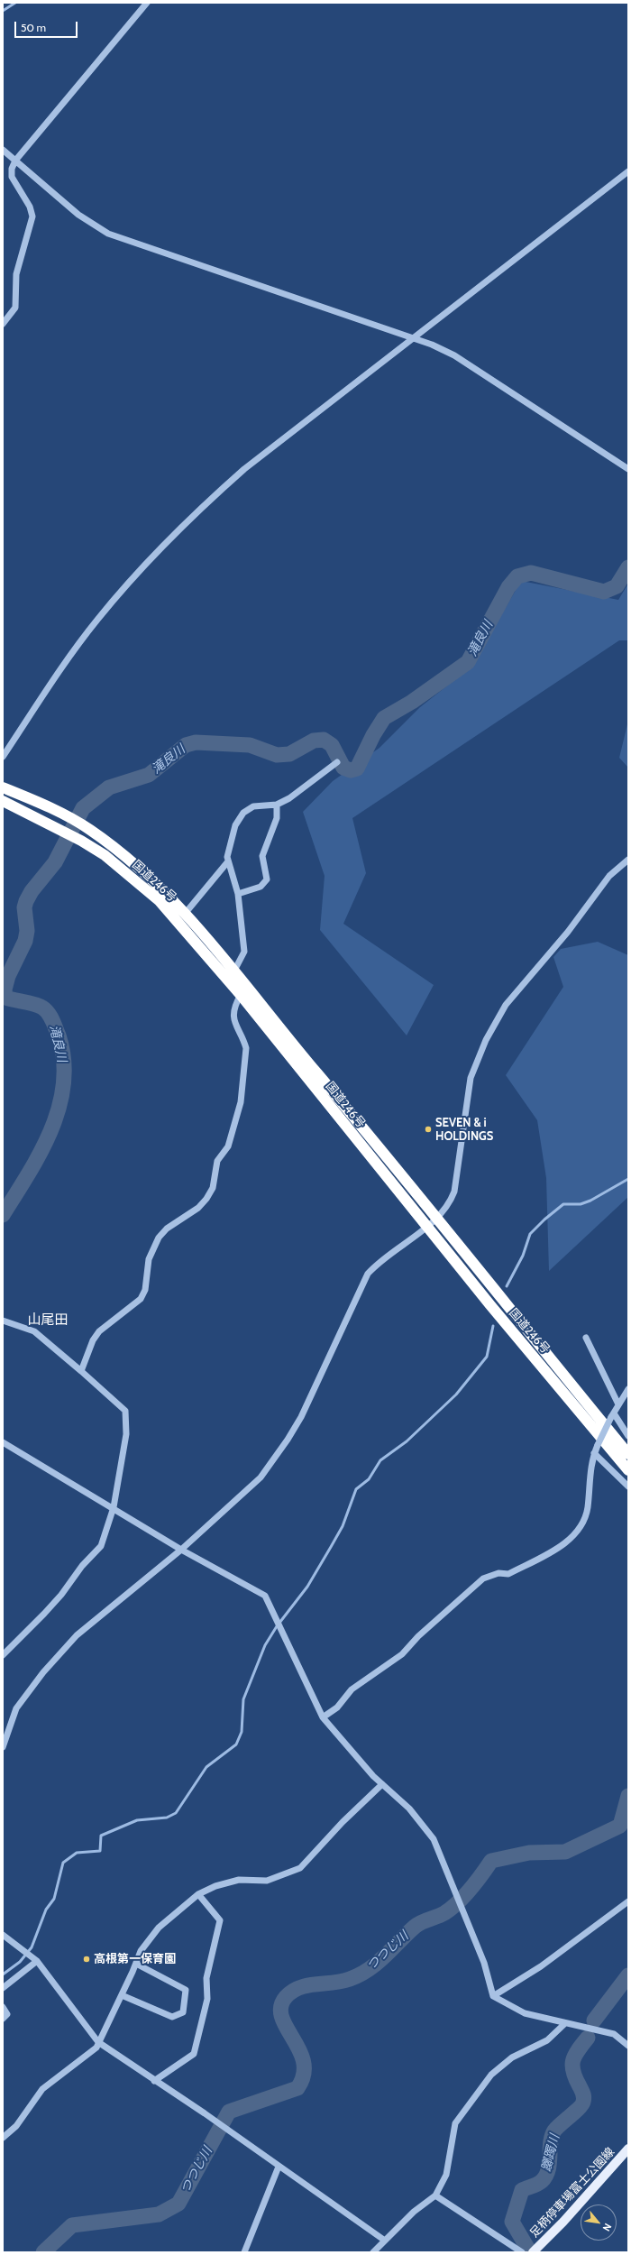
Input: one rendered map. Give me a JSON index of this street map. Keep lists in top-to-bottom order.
{
  "streets": {
    "highway": ["国道246号"],
    "main road": ["足柄停車場富士公園線"]
  },
  "districts": ["山尾田"],
  "water": ["滝良川", "つつじ川", "躑躅川"],
  "places": ["SEVEN & i HOLDINGS", "高根第一保育園"],
  "scale_bar": "50 m",
  "north": "bottom right"
}
